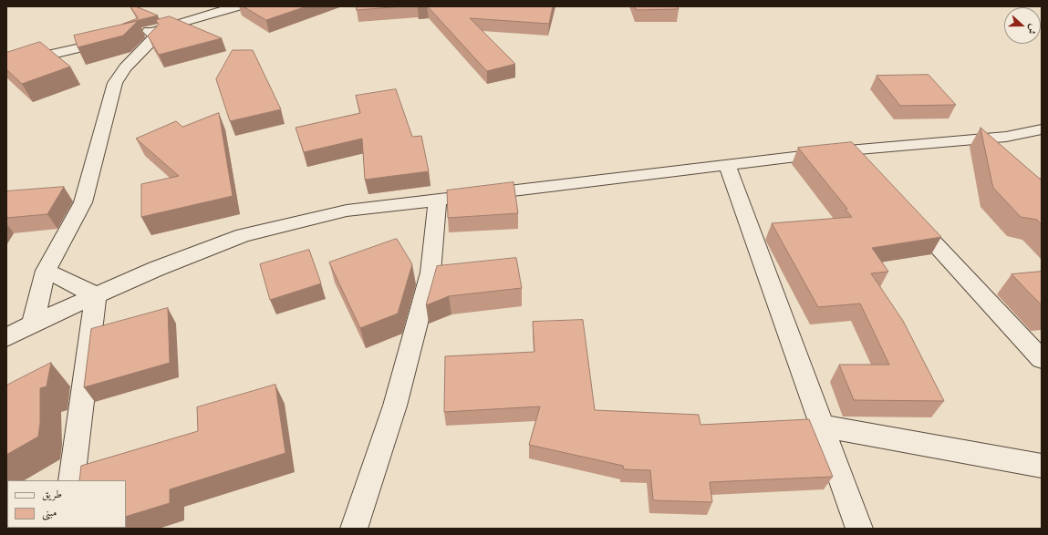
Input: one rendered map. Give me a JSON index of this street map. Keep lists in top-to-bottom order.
{
  "legend": ["طريق", "مبنى"],
  "north": "right"
}
